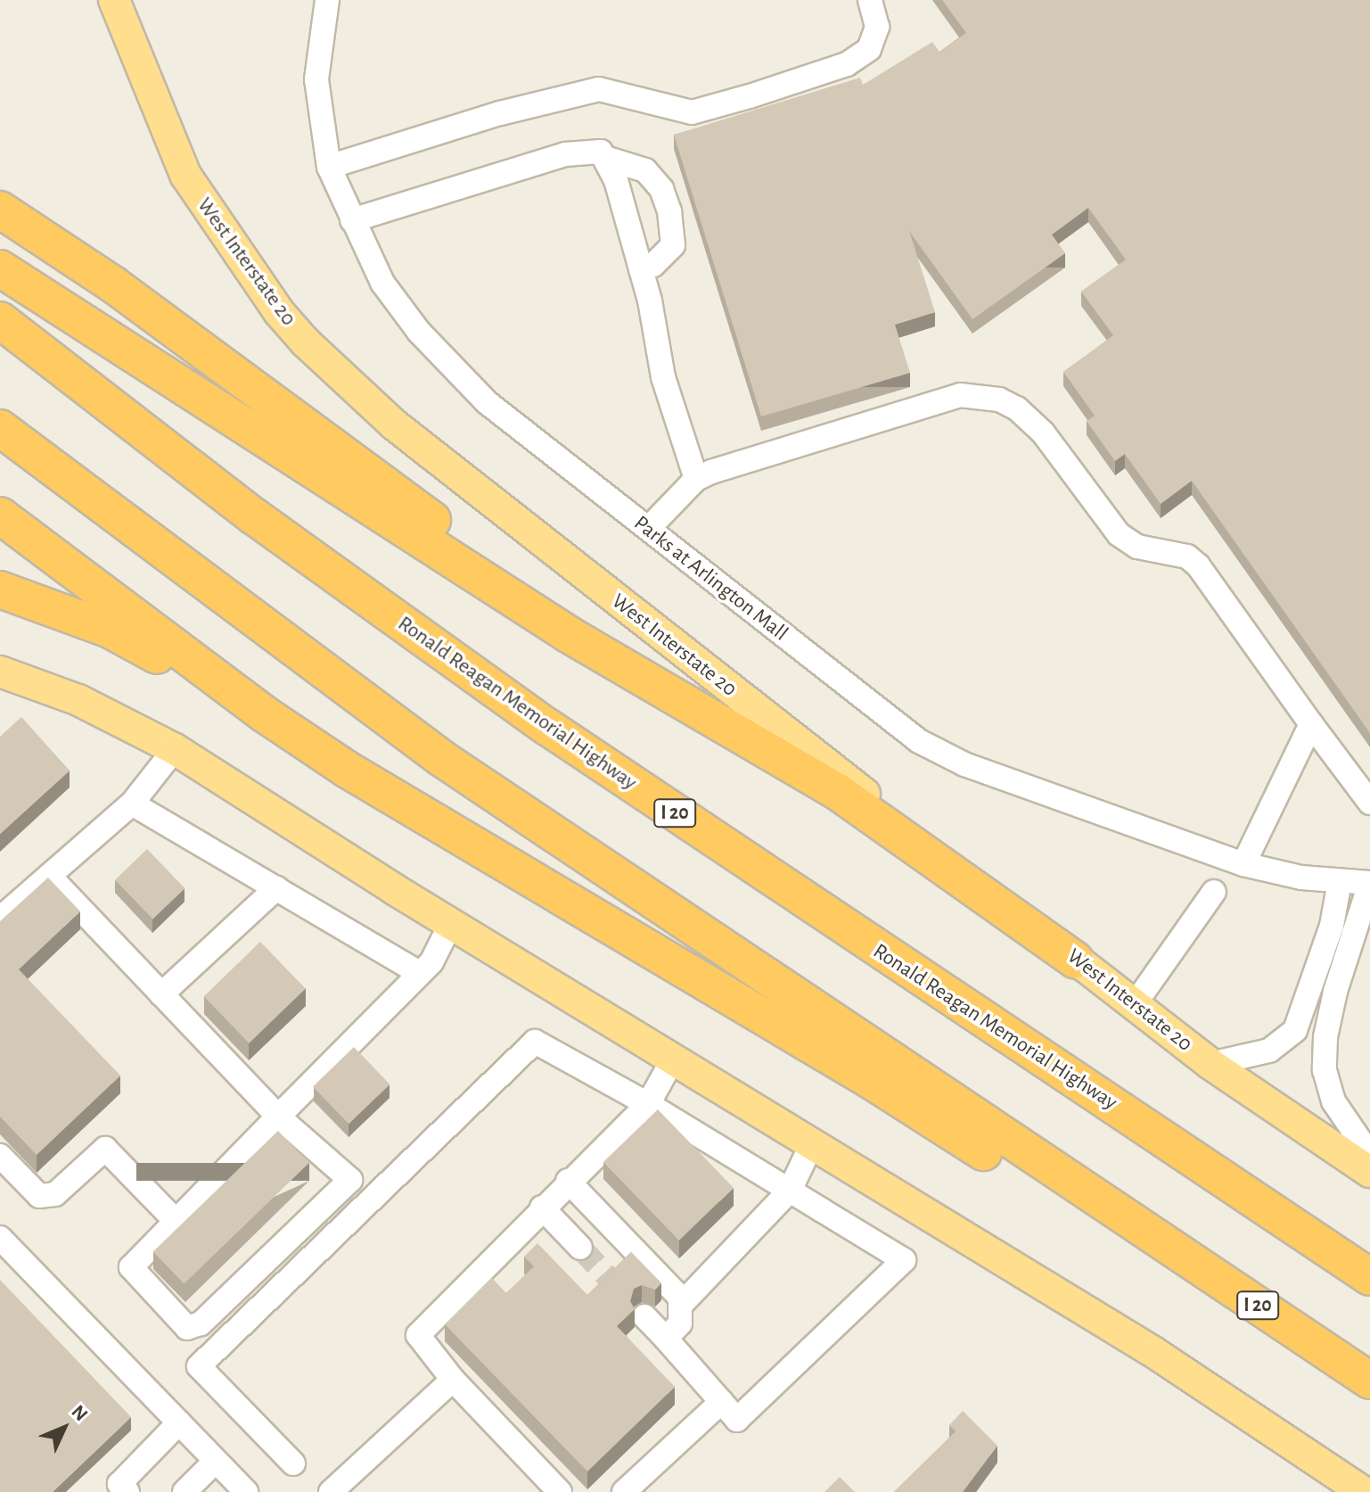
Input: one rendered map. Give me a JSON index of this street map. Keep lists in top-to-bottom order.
{
  "streets": {
    "highway": ["Ronald Reagan Memorial Highway", "I 20"],
    "main road": ["West Interstate 20"],
    "street": ["Parks at Arlington Mall"]
  },
  "north": "top right"
}
